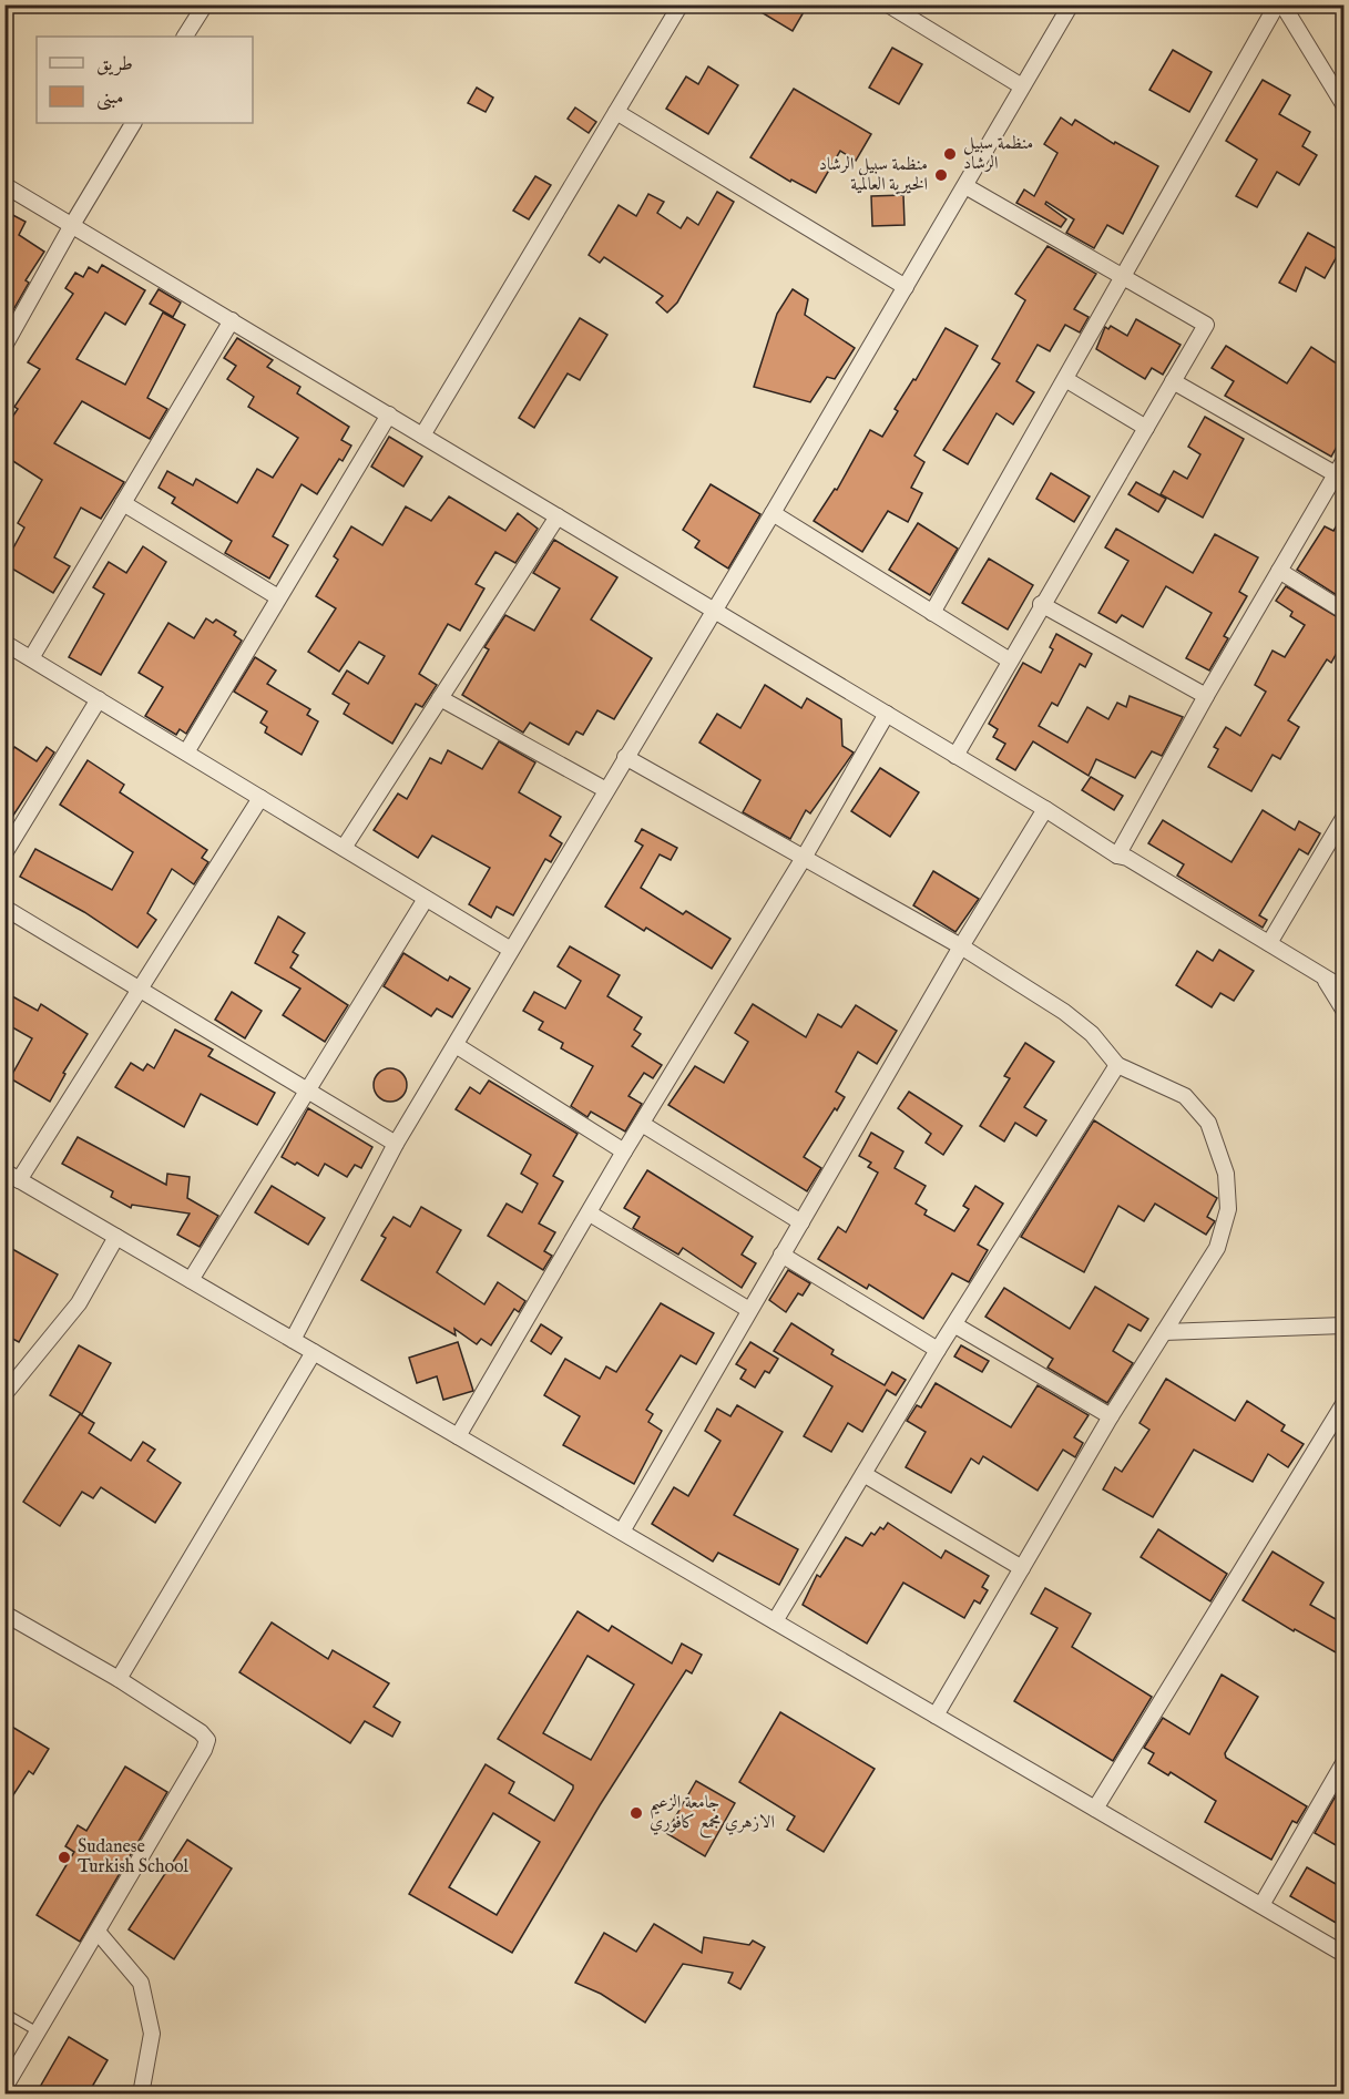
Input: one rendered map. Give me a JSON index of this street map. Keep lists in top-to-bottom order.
{
  "places": [
    "منظمة سبيل الرشاد",
    "منظمة سبيل الرشاد الخيرية العالمية",
    "جامعة الزعيم الازهري مجمع كافوري",
    "Sudanese Turkish School"
  ],
  "legend": ["طريق", "مبنى"]
}
